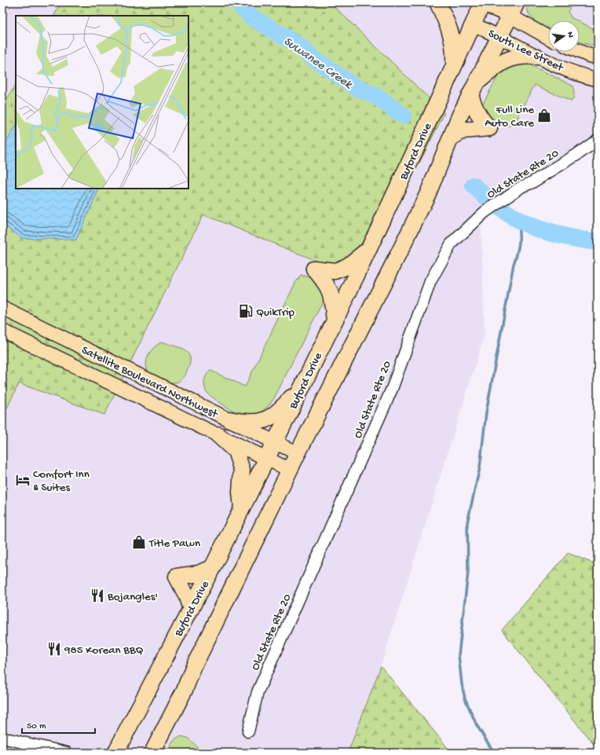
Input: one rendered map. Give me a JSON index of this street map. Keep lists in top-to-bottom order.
{
  "streets": {
    "highway": ["Buford Drive"],
    "main road": ["South Lee Street", "Satellite Boulevard Northwest"],
    "street": ["Old State Rte 20"]
  },
  "crossings": [
    ["South Lee Street", "Buford Drive"],
    ["Buford Drive", "Satellite Boulevard Northwest"]
  ],
  "water": ["Suwanee Creek"],
  "places": {
    "shop": ["Full Line Auto Care", "Title Pawn"],
    "fuel station": ["QuikTrip"],
    "hotel": ["Comfort Inn & Suites"],
    "restaurant": ["Bojangles'", "985 Korean BBQ"]
  },
  "scale_bar": "50 m",
  "north": "right"
}
